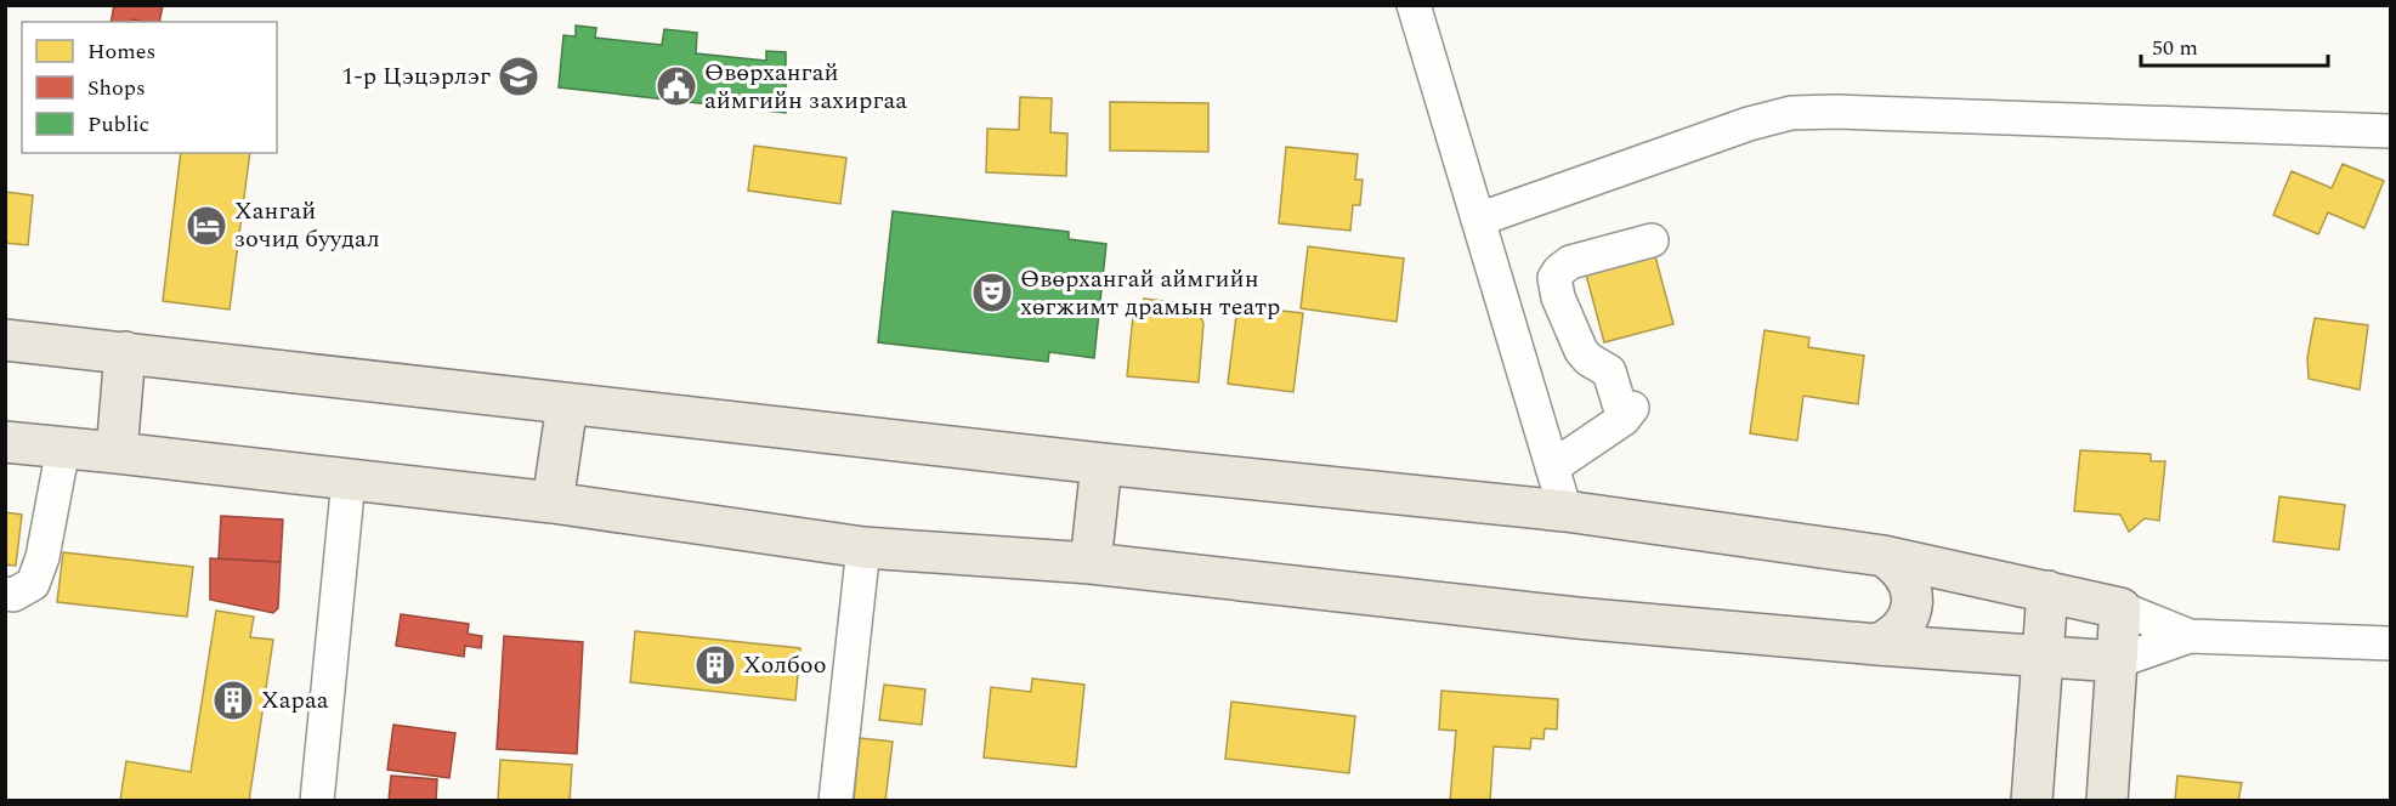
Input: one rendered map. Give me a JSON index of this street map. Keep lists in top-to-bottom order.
{
  "places": {
    "school or university": ["1-р Цэцэрлэг"],
    "public building": ["Өвөрхангай аймгийн захиргаа"],
    "hotel": ["Хангай зочид буудал"],
    "theatre": ["Өвөрхангай аймгийн хөгжимт драмын театр"],
    "building": ["Холбоо", "Хараа"]
  },
  "legend": ["Homes", "Shops", "Public"],
  "scale_bar": "50 m"
}
